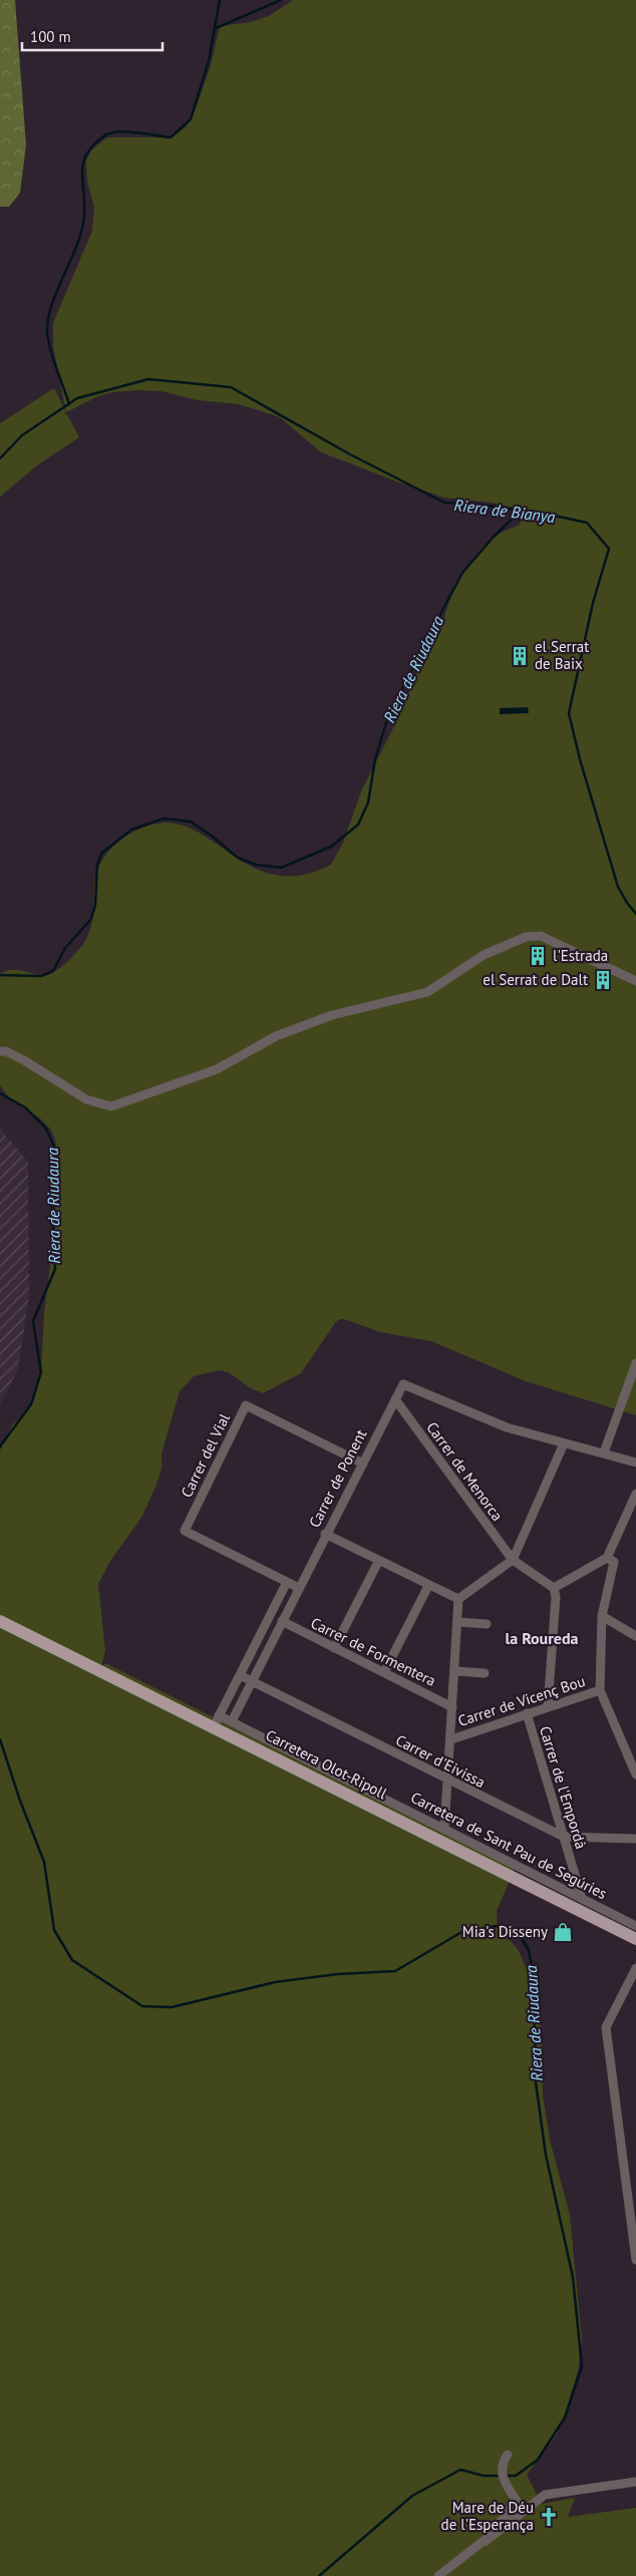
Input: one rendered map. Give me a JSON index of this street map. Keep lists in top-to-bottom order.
{
  "streets": {
    "main road": ["Carretera Olot-Ripoll"],
    "street": [
      "Carrer del Vial",
      "Carrer de Menorca",
      "Carrer de Ponent",
      "Carrer de Formentera",
      "Carrer de Vicenç Bou",
      "Carrer d'Eivissa",
      "Carrer de l'Empordà",
      "Carretera de Sant Pau de Segúries"
    ]
  },
  "crossings": [
    ["Carrer del Vial", "Carrer de Ponent"],
    ["Carrer de Menorca", "Carrer de Ponent"],
    ["Carrer de Ponent", "Carrer de Formentera"],
    ["Carrer de Ponent", "Carrer d'Eivissa"],
    ["Carrer de Ponent", "Carretera de Sant Pau de Segúries"],
    ["Carrer de Vicenç Bou", "Carrer de l'Empordà"],
    ["Carrer d'Eivissa", "Carrer de l'Empordà"],
    ["Carretera Olot-Ripoll", "Carretera de Sant Pau de Segúries"],
    ["Carrer de l'Empordà", "Carretera de Sant Pau de Segúries"]
  ],
  "districts": ["la Roureda"],
  "water": ["Riera de Bianya", "Riera de Riudaura"],
  "places": {
    "building": ["el Serrat de Baix", "l'Estrada", "el Serrat de Dalt"],
    "shop": ["Mia's Disseny"],
    "church": ["Mare de Déu de l'Esperança"]
  },
  "scale_bar": "100 m"
}
